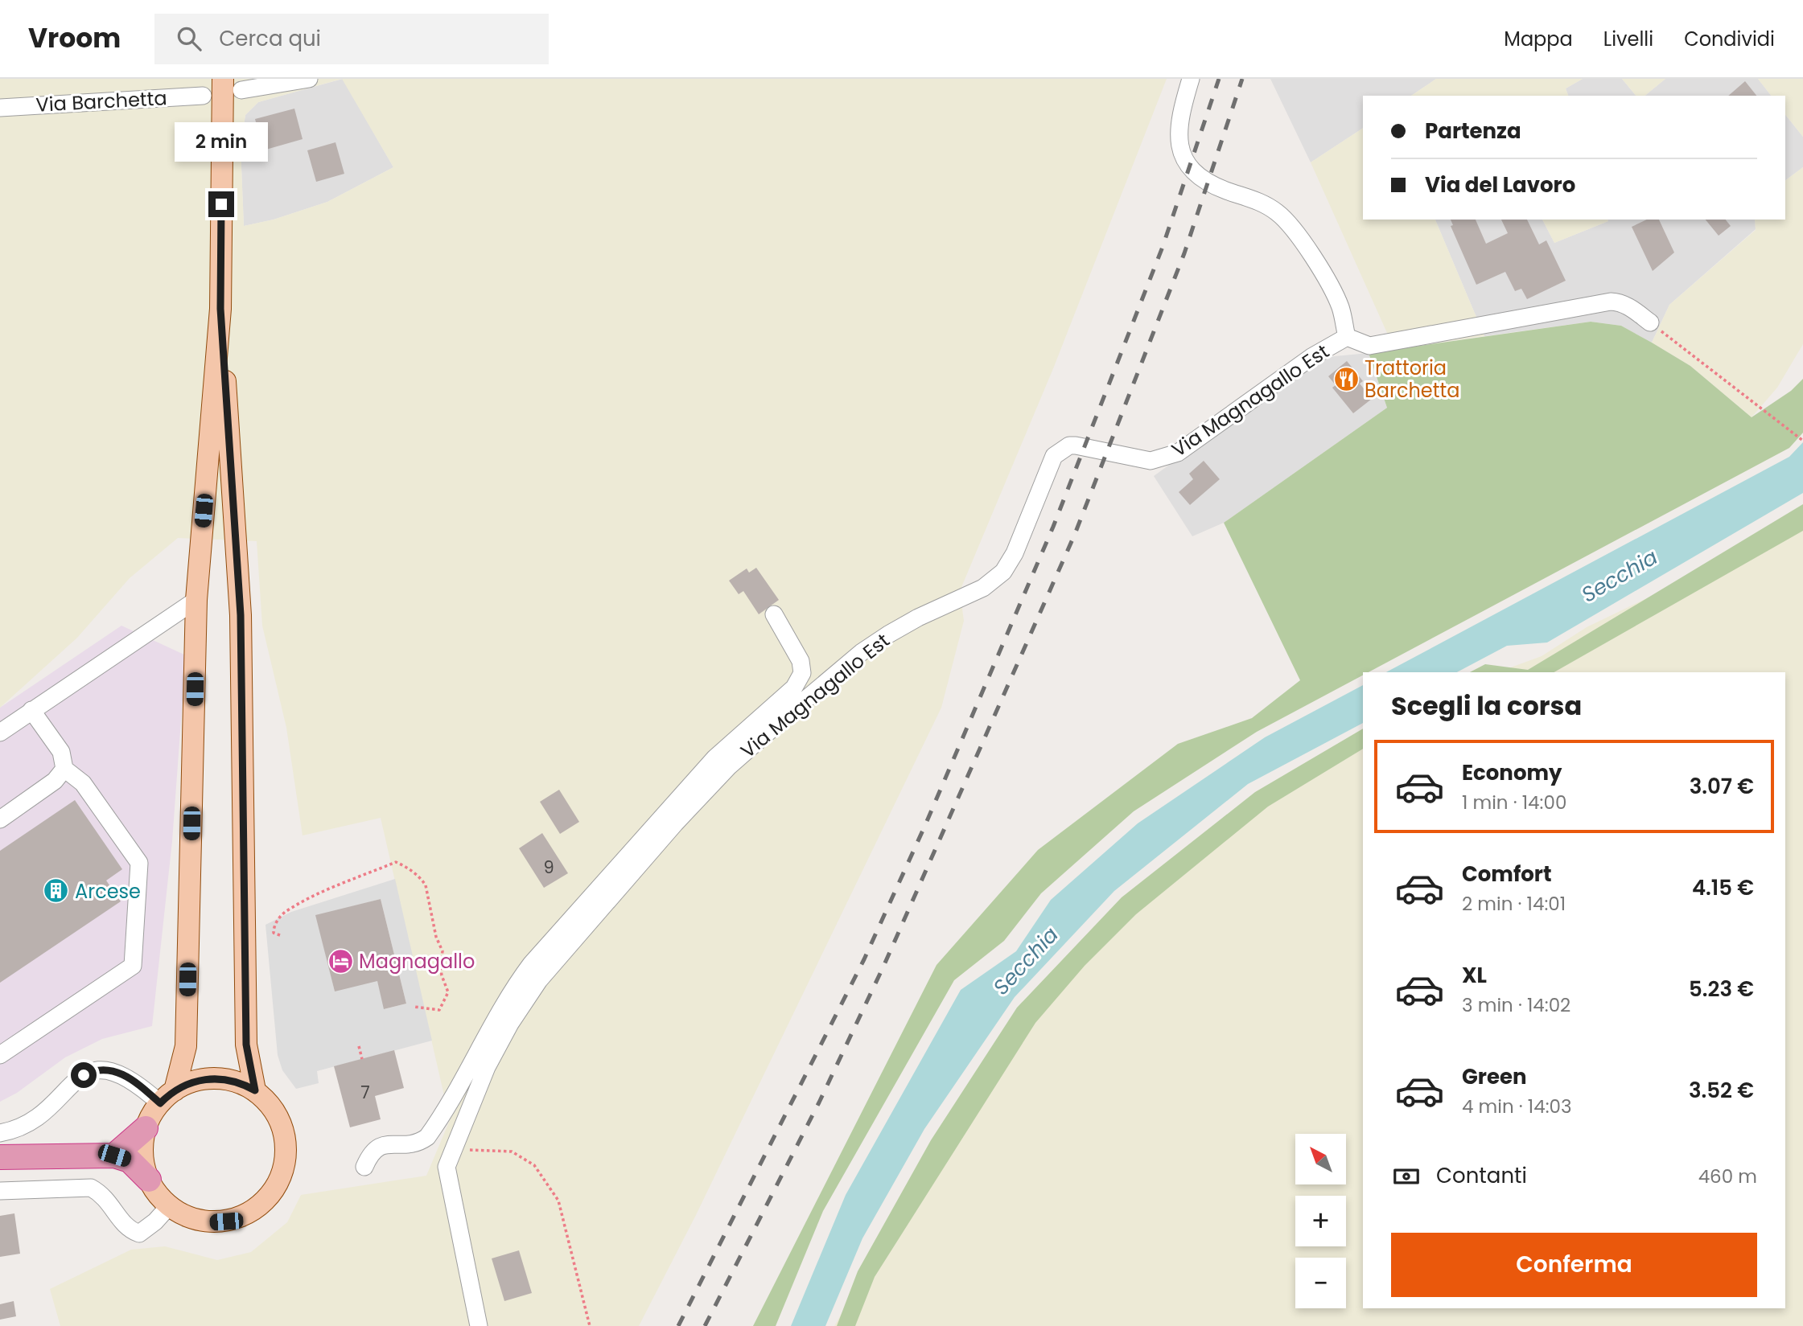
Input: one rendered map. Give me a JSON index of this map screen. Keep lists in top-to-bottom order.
{
  "streets": {
    "street": ["Via Barchetta", "Via Magnagallo Est"]
  },
  "water": ["Secchia"],
  "places": {
    "restaurant": ["Trattoria Barchetta"],
    "building": ["Arcese"],
    "hotel": ["Magnagallo"]
  },
  "house_numbers": ["9", "7"],
  "north": "top left",
  "page": {
    "header": "Vroom",
    "search": "Cerca qui",
    "nav": ["Mappa", "Livelli", "Condividi"],
    "banner": ["Partenza", "Via del Lavoro"],
    "bubble": "2 min",
    "heading": "Scegli la corsa",
    "list": [
      {
        "name": "Economy",
        "note": "1 min · 14:00",
        "value": "3.07 €"
      },
      {
        "name": "Comfort",
        "note": "2 min · 14:01",
        "value": "4.15 €"
      },
      {
        "name": "XL",
        "note": "3 min · 14:02",
        "value": "5.23 €"
      },
      {
        "name": "Green",
        "note": "4 min · 14:03",
        "value": "3.52 €"
      }
    ],
    "map_buttons": ["+", "−"],
    "pay": ["Contanti", "460 m"],
    "buttons": "Conferma"
  }
}
